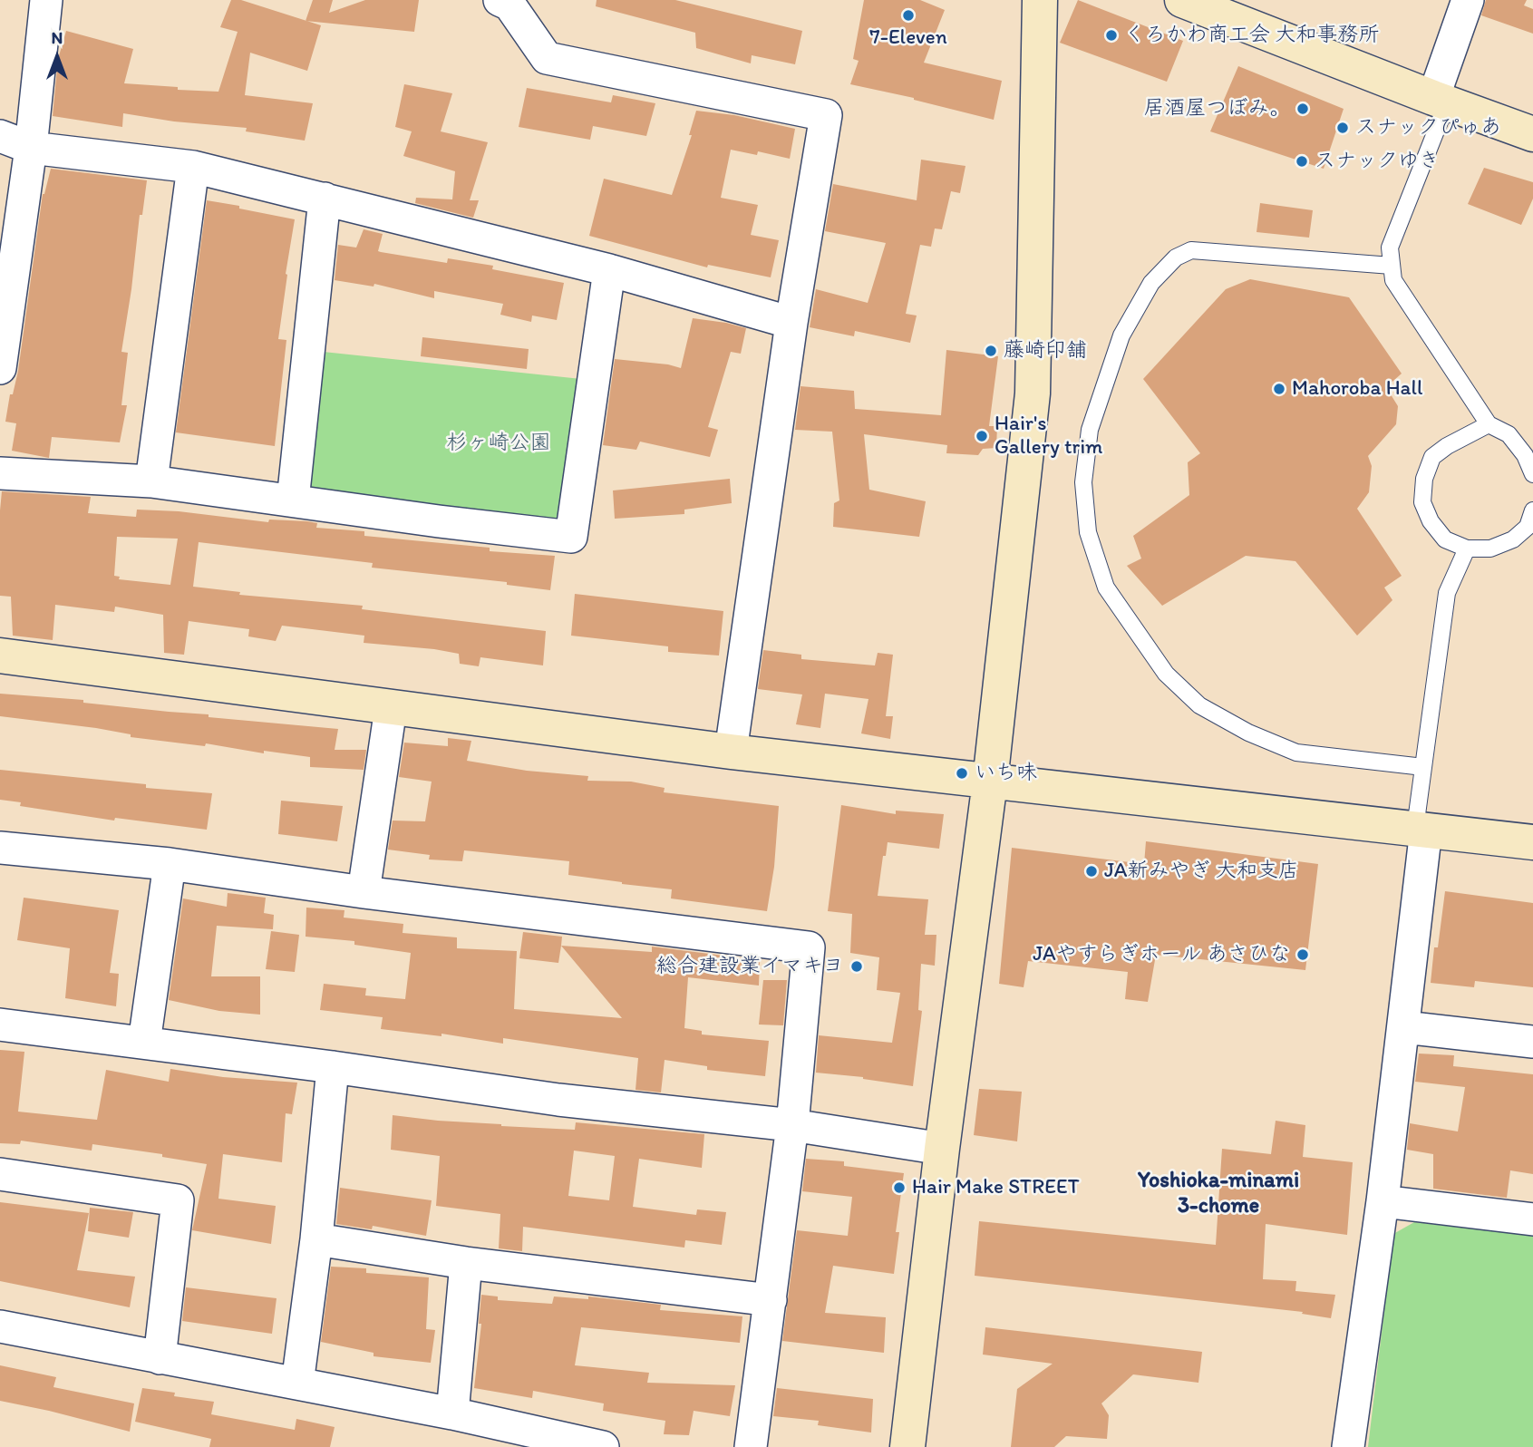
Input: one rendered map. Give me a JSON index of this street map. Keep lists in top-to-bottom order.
{
  "districts": ["Yoshioka-minami 3-chome"],
  "parks": ["杉ヶ崎公園"],
  "places": [
    "7-Eleven",
    "くろかわ商工会 大和事務所",
    "居酒屋つぼみ。",
    "スナックぴゅあ",
    "スナックゆき",
    "藤崎印舗",
    "Mahoroba Hall",
    "Hair's Gallery trim",
    "いち味",
    "JA新みやぎ 大和支店",
    "JAやすらぎホール あさひな",
    "総合建設業イマキヨ",
    "Hair Make STREET"
  ],
  "north": "top"
}
